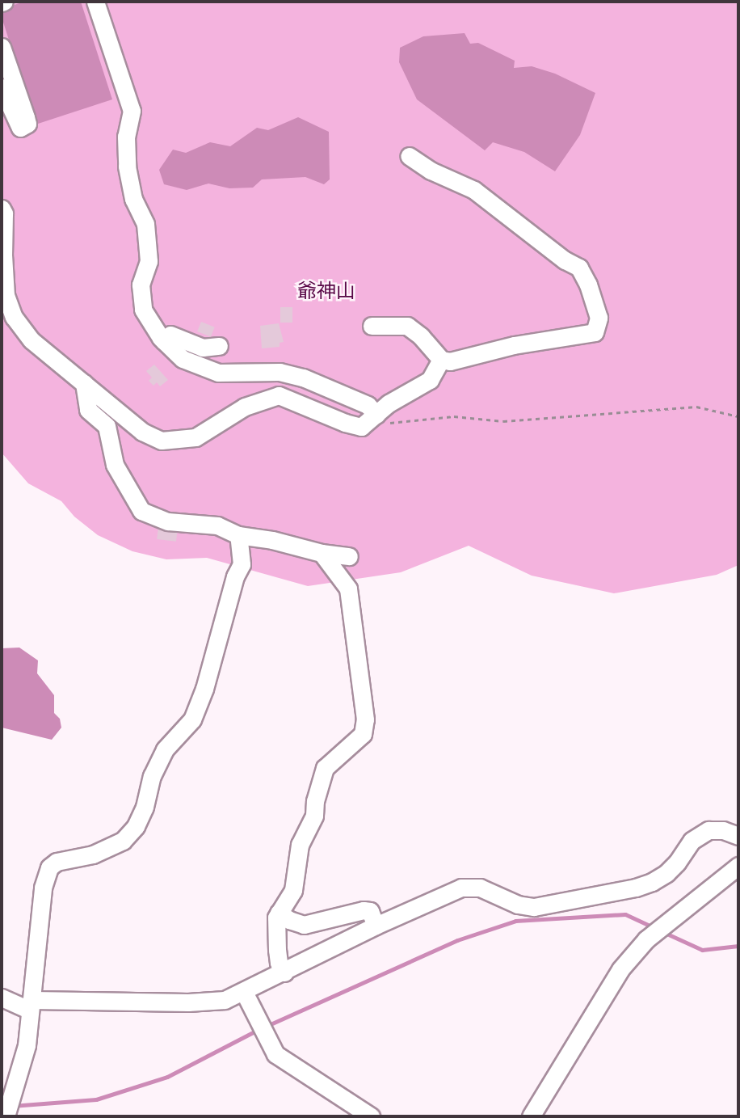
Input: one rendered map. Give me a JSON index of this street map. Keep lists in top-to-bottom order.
{
  "parks": ["爺神山"]
}
